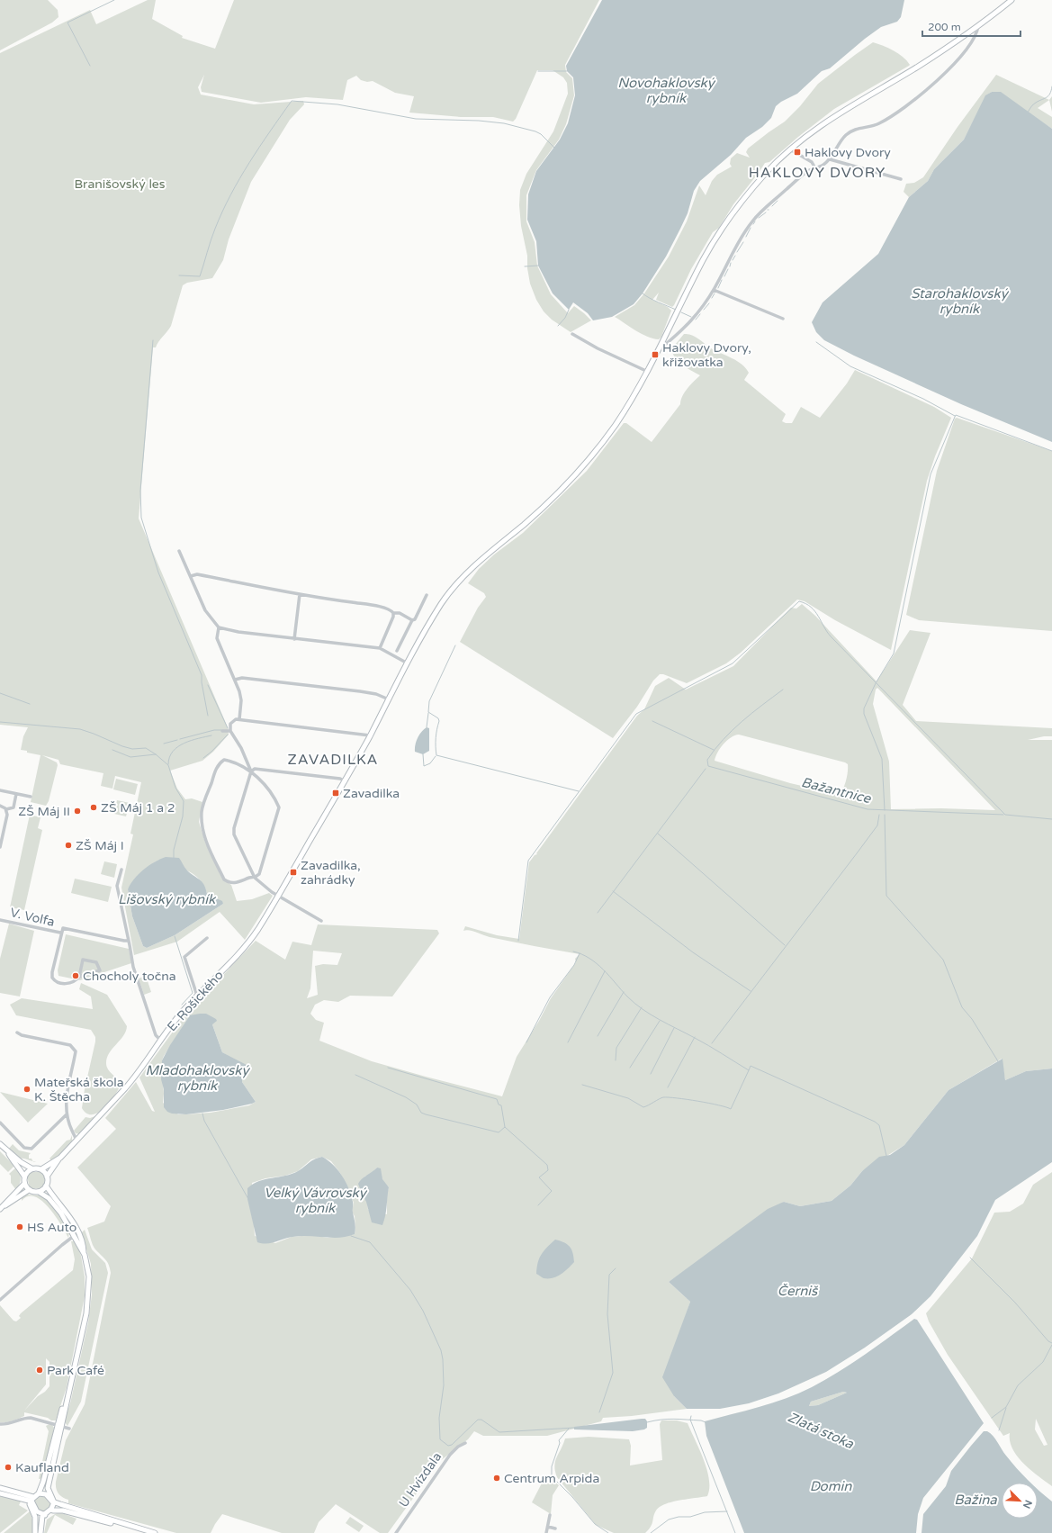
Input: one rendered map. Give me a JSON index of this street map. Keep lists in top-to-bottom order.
{
  "streets": {
    "street": ["V. Volfa", "E. Rošického", "U Hvízdala"]
  },
  "districts": ["HAKLOVY DVORY", "ZAVADILKA"],
  "water": [
    "Novohaklovský rybník",
    "Starohaklovský rybník",
    "Bažantnice",
    "Lišovský rybník",
    "Mladohaklovský rybník",
    "Velký Vávrovský rybník",
    "Černiš",
    "Zlatá stoka",
    "Domin",
    "Bažina"
  ],
  "parks": ["Branišovský les"],
  "places": {
    "transit": [
      "Haklovy Dvory",
      "Haklovy Dvory, křižovatka",
      "Zavadilka",
      "Zavadilka, zahrádky"
    ],
    "other": [
      "ZŠ Máj 1 a 2",
      "ZŠ Máj II",
      "ZŠ Máj I",
      "Chocholy točna",
      "Mateřská škola K. Štěcha",
      "HS Auto",
      "Park Café",
      "Kaufland",
      "Centrum Arpida"
    ]
  },
  "scale_bar": "200 m",
  "north": "bottom right"
}
